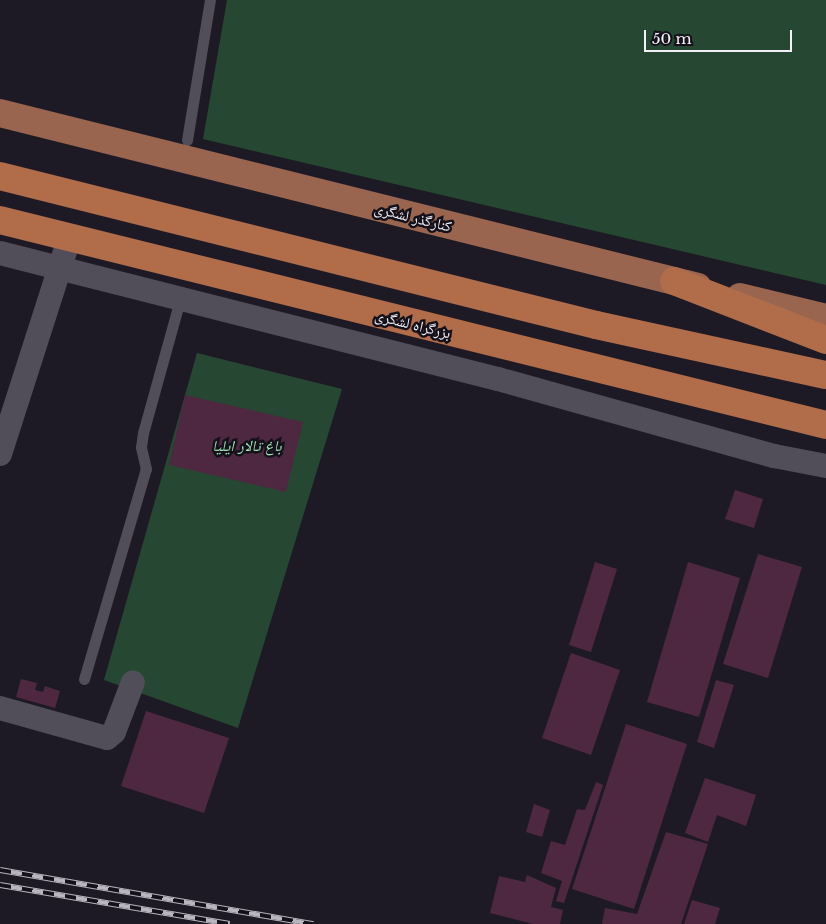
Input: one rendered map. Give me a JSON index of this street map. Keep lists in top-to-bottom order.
{
  "streets": {
    "highway": ["بزرگراه لشگری"],
    "main road": ["کنارگذر لشگری"]
  },
  "parks": ["باغ تالار ایلیا"],
  "scale_bar": "50 m"
}
